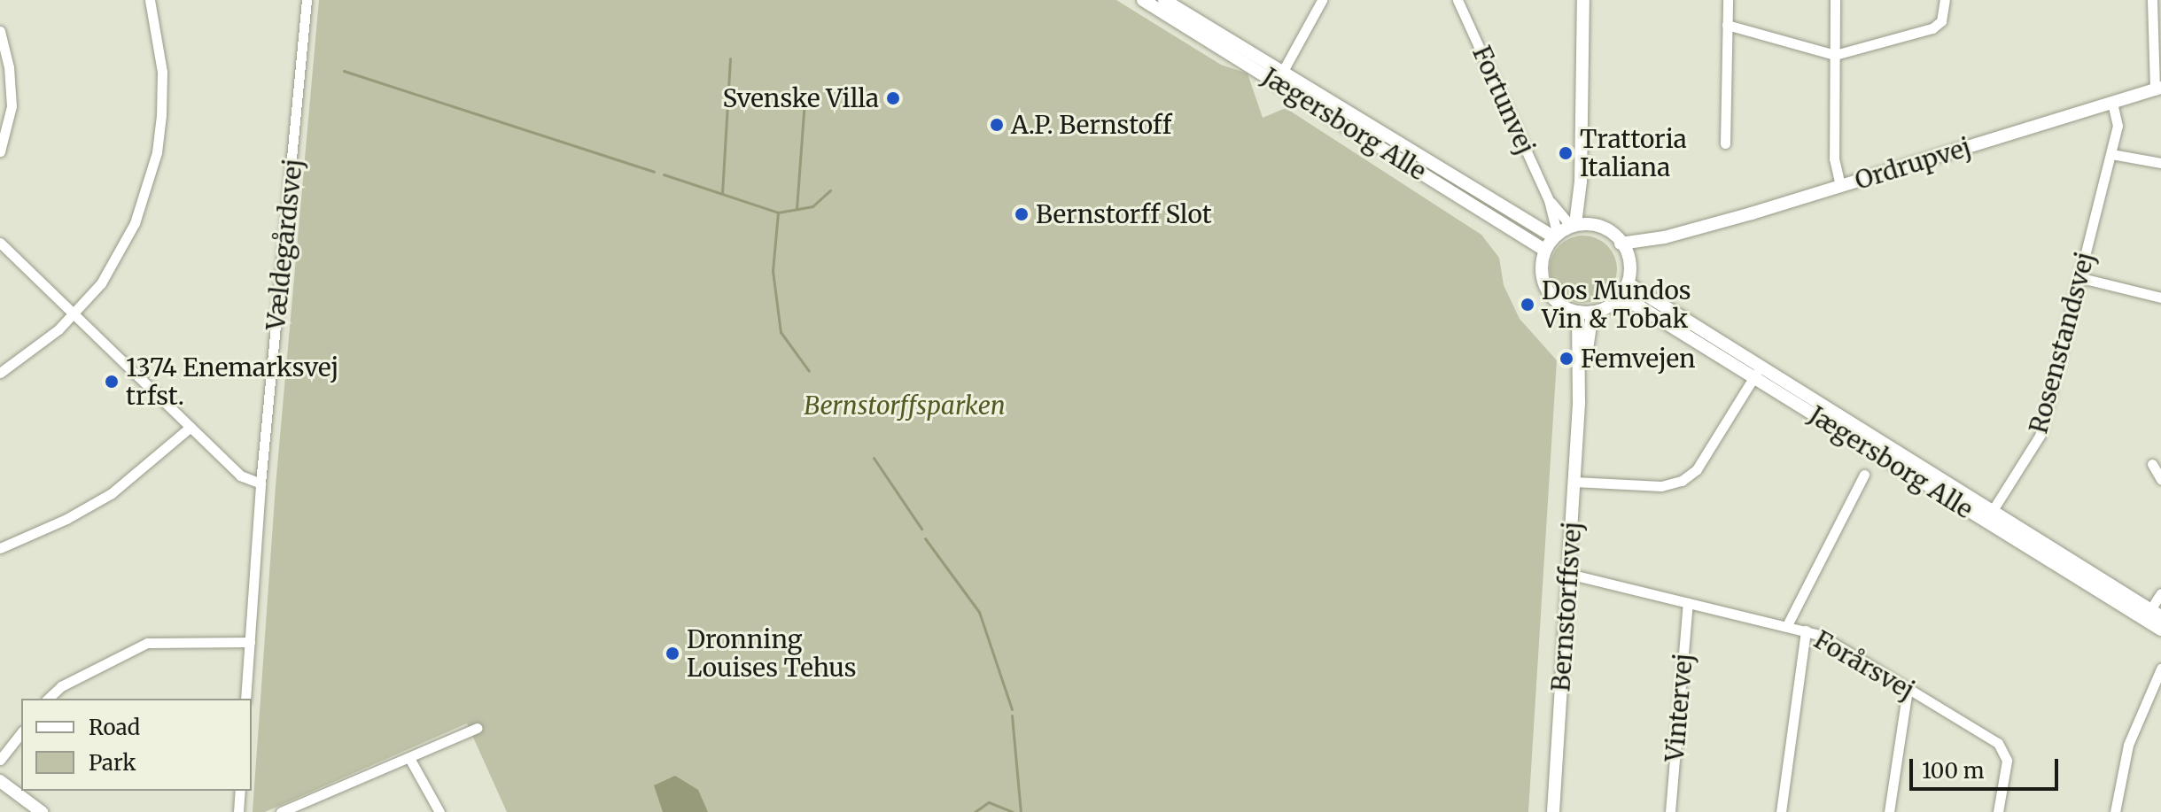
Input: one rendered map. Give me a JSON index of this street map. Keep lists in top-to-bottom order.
{
  "streets": {
    "street": [
      "Fortunvej",
      "Jægersborg Alle",
      "Ordrupvej",
      "Vældegårdsvej",
      "Rosenstandsvej",
      "Bernstorffsvej",
      "Forårsvej",
      "Vintervej"
    ]
  },
  "crossings": [
    ["Fortunvej", "Jægersborg Alle"],
    ["Fortunvej", "Ordrupvej"],
    ["Fortunvej", "Bernstorffsvej"],
    ["Jægersborg Alle", "Ordrupvej"],
    ["Jægersborg Alle", "Rosenstandsvej"],
    ["Jægersborg Alle", "Bernstorffsvej"],
    ["Ordrupvej", "Rosenstandsvej"],
    ["Ordrupvej", "Bernstorffsvej"],
    ["Bernstorffsvej", "Forårsvej"],
    ["Forårsvej", "Vintervej"]
  ],
  "parks": ["Bernstorffsparken"],
  "places": [
    "Svenske Villa",
    "A.P. Bernstoff",
    "Trattoria Italiana",
    "Bernstorff Slot",
    "Dos Mundos Vin & Tobak",
    "Femvejen",
    "1374 Enemarksvej trfst.",
    "Dronning Louises Tehus"
  ],
  "legend": ["Road", "Park"],
  "scale_bar": "100 m"
}
